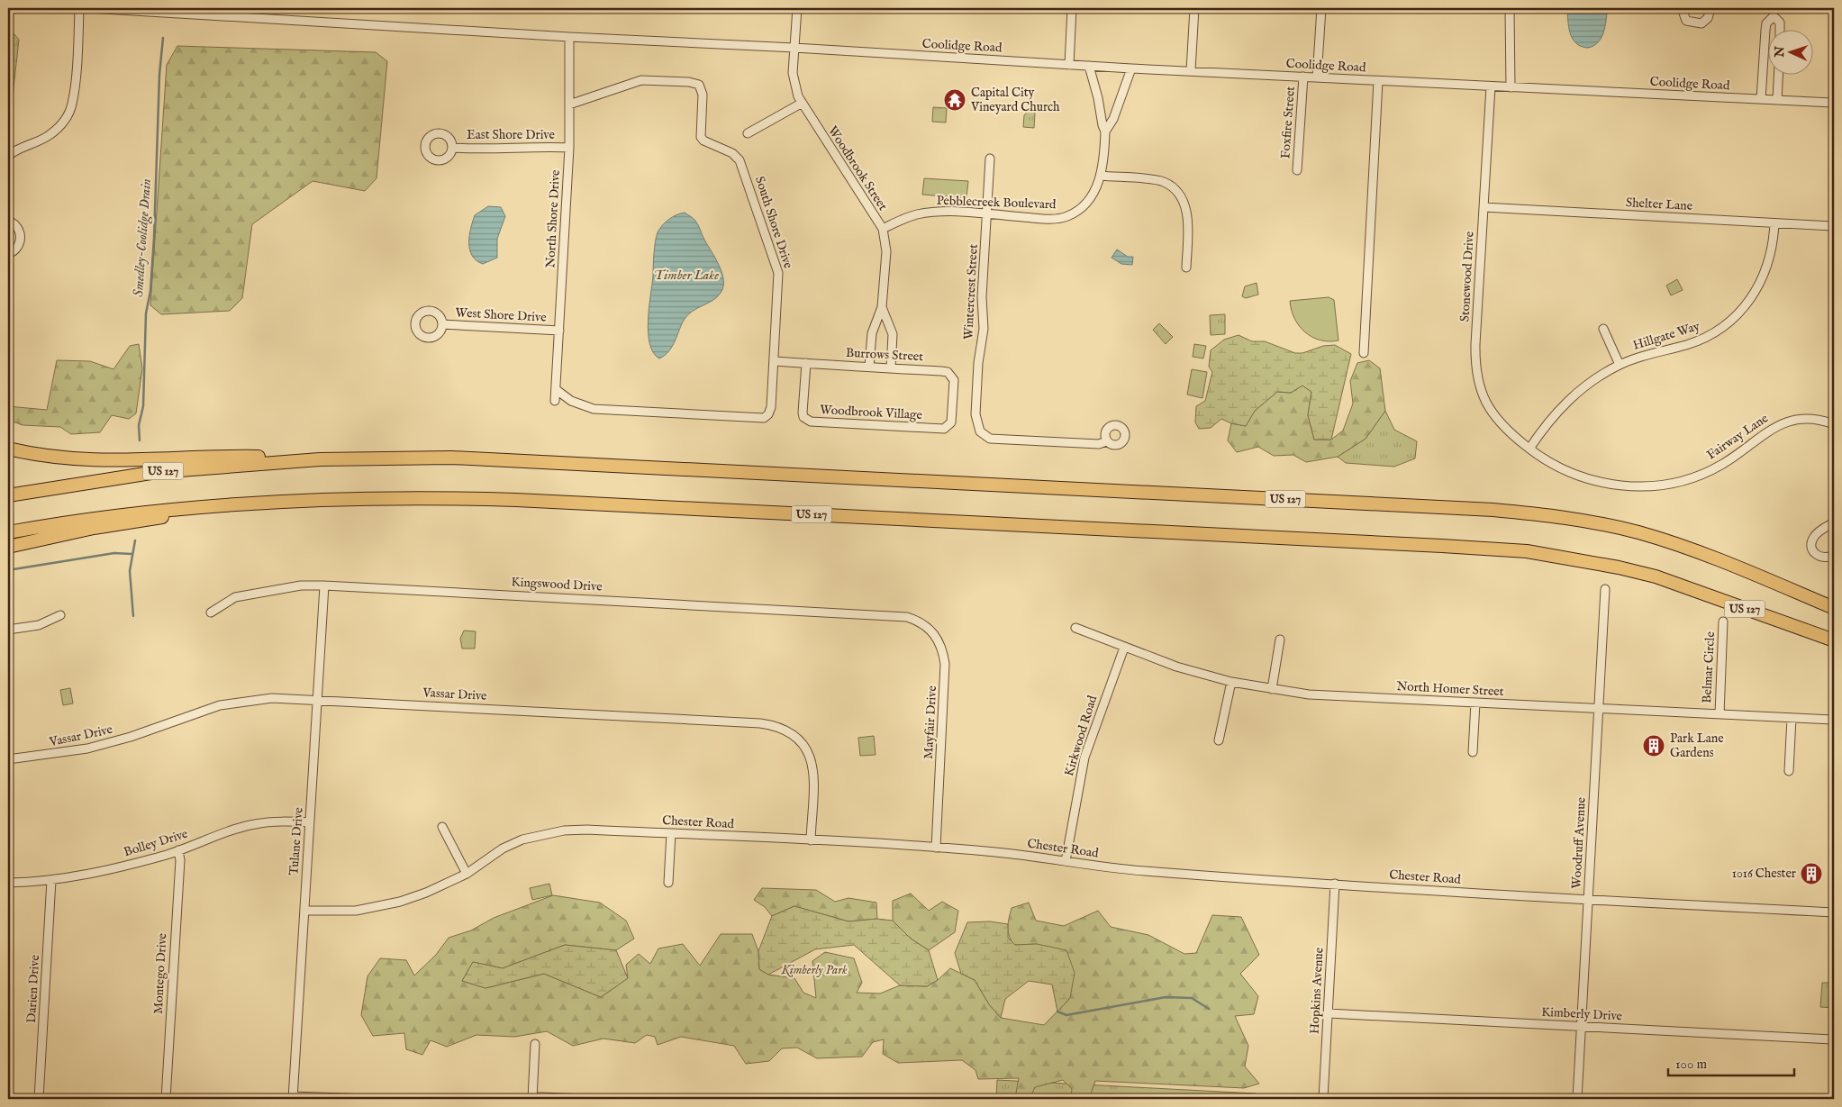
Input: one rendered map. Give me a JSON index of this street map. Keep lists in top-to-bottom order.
{
  "streets": {
    "highway": ["US 127"],
    "street": [
      "Coolidge Road",
      "Foxfire Street",
      "East Shore Drive",
      "Woodbrook Street",
      "Pebblecreek Boulevard",
      "Shelter Lane",
      "North Shore Drive",
      "South Shore Drive",
      "Stonewood Drive",
      "Wintercrest Street",
      "West Shore Drive",
      "Hillgate Way",
      "Burrows Street",
      "Woodbrook Village",
      "Fairway Lane",
      "Kingswood Drive",
      "Belmar Circle",
      "North Homer Street",
      "Vassar Drive",
      "Mayfair Drive",
      "Kirkwood Road",
      "Chester Road",
      "Tulane Drive",
      "Bolley Drive",
      "Woodruff Avenue",
      "Montego Drive",
      "Darien Drive",
      "Hopkins Avenue",
      "Kimberly Drive"
    ]
  },
  "crossings": [
    ["Coolidge Road", "Foxfire Street"],
    ["Coolidge Road", "Woodbrook Street"],
    ["Coolidge Road", "Pebblecreek Boulevard"],
    ["Coolidge Road", "North Shore Drive"],
    ["Coolidge Road", "Stonewood Drive"],
    ["East Shore Drive", "North Shore Drive"],
    ["Woodbrook Street", "Pebblecreek Boulevard"],
    ["Woodbrook Street", "Burrows Street"],
    ["Pebblecreek Boulevard", "Wintercrest Street"],
    ["Shelter Lane", "Stonewood Drive"],
    ["Shelter Lane", "Hillgate Way"],
    ["North Shore Drive", "South Shore Drive"],
    ["North Shore Drive", "West Shore Drive"],
    ["South Shore Drive", "Burrows Street"],
    ["Stonewood Drive", "Hillgate Way"],
    ["Stonewood Drive", "Fairway Lane"],
    ["Hillgate Way", "Fairway Lane"],
    ["Burrows Street", "Woodbrook Village"],
    ["Kingswood Drive", "Mayfair Drive"],
    ["Kingswood Drive", "Tulane Drive"],
    ["Belmar Circle", "North Homer Street"],
    ["North Homer Street", "Kirkwood Road"],
    ["North Homer Street", "Woodruff Avenue"],
    ["Vassar Drive", "Chester Road"],
    ["Vassar Drive", "Tulane Drive"],
    ["Mayfair Drive", "Chester Road"],
    ["Kirkwood Road", "Chester Road"],
    ["Chester Road", "Tulane Drive"],
    ["Chester Road", "Woodruff Avenue"],
    ["Chester Road", "Hopkins Avenue"],
    ["Tulane Drive", "Bolley Drive"],
    ["Bolley Drive", "Montego Drive"],
    ["Bolley Drive", "Darien Drive"],
    ["Woodruff Avenue", "Kimberly Drive"],
    ["Hopkins Avenue", "Kimberly Drive"]
  ],
  "water": ["Smedley-Coolidge Drain", "Timber Lake"],
  "parks": ["Kimberly Park"],
  "places": {
    "temple": ["Capital City Vineyard Church"],
    "building": ["Park Lane Gardens", "1016 Chester"]
  },
  "scale_bar": "100 m",
  "north": "left"
}
